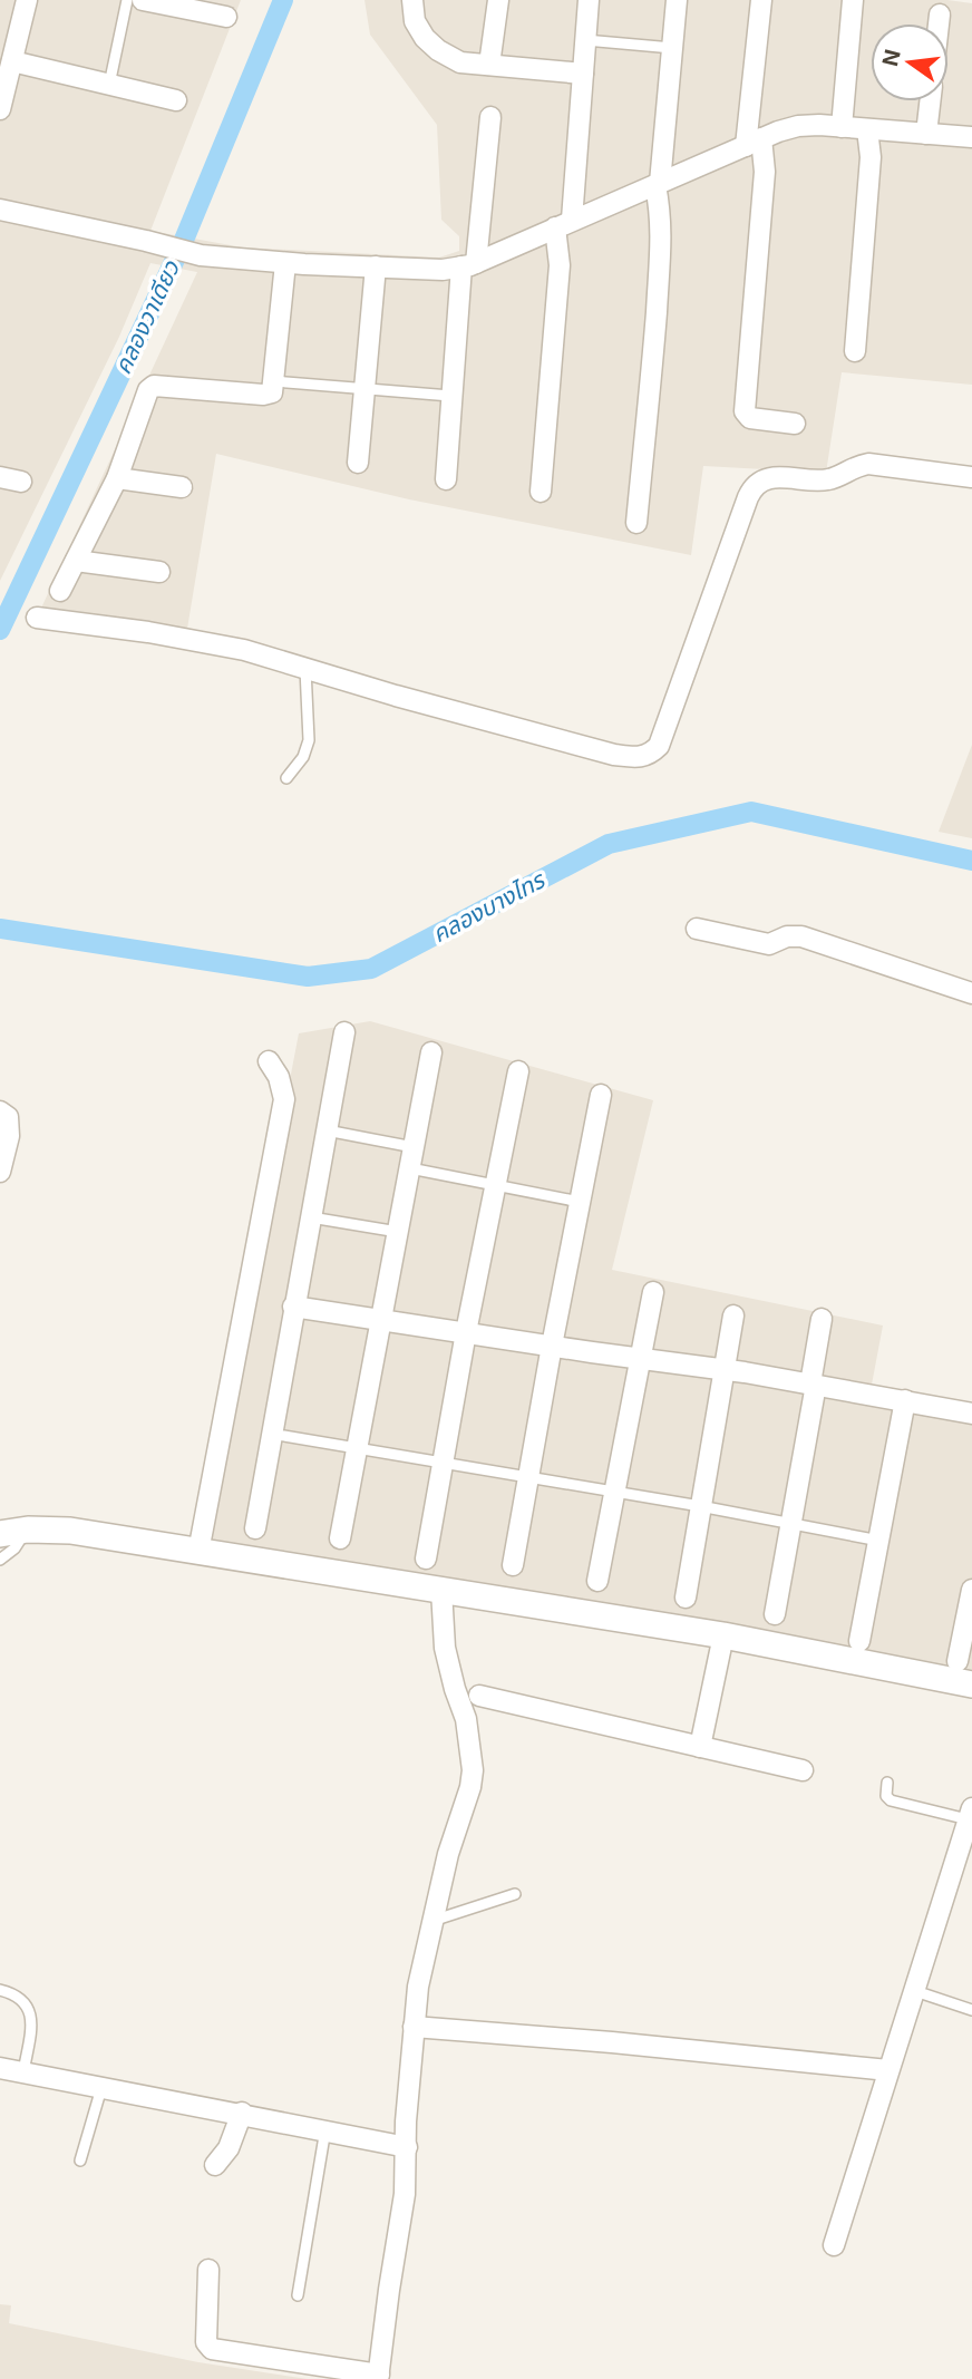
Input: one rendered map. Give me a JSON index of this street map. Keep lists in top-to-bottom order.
{
  "water": ["คลองวาเดียว", "คลองบางไทร"],
  "north": "left"
}
